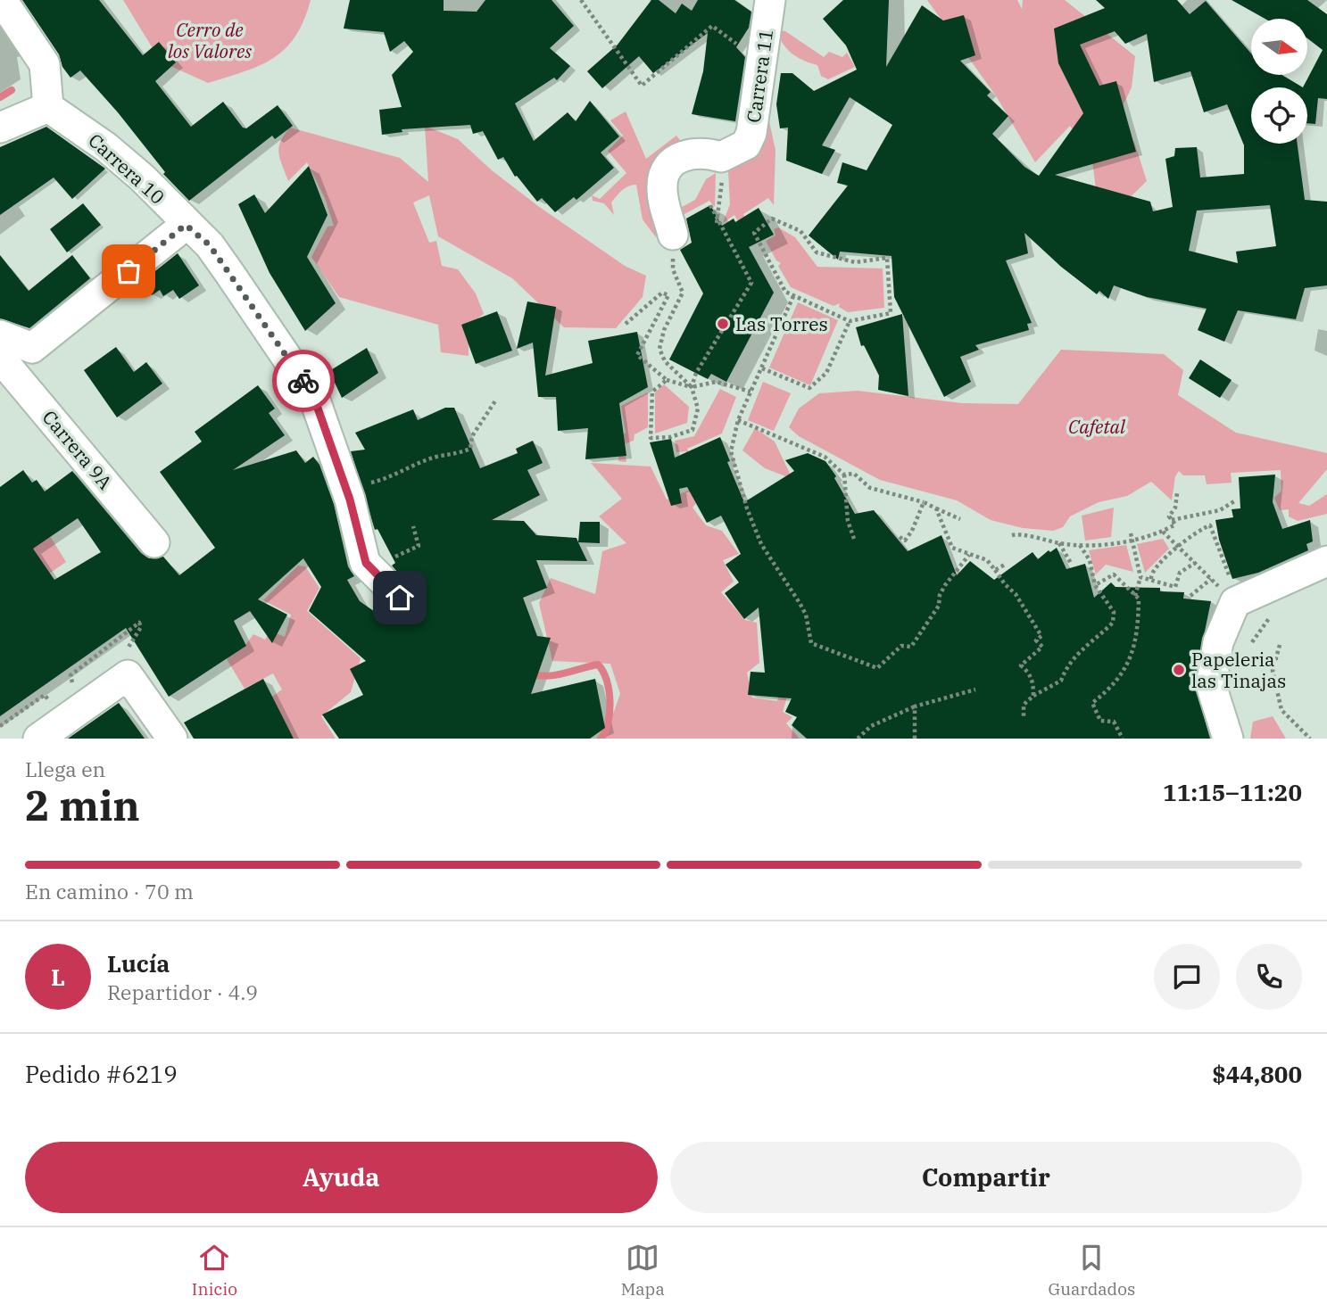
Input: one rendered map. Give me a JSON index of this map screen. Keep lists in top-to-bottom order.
{
  "streets": {
    "street": ["Carrera 11", "Carrera 10", "Carrera 9A"]
  },
  "parks": ["Cerro de los Valores", "Cafetal"],
  "places": ["Las Torres", "Papeleria las Tinajas"],
  "north": "right",
  "page": {
    "heading": ["2 min", "Llega en", "11:15–11:20"],
    "panel": [
      "Lucía",
      "Repartidor · 4.9",
      "Pedido #6219",
      "$44,800"
    ],
    "bar": "En camino · 70 m",
    "round": "L",
    "buttons": ["Ayuda", "Compartir"],
    "tabs": ["Inicio", "Mapa", "Guardados"]
  }
}
